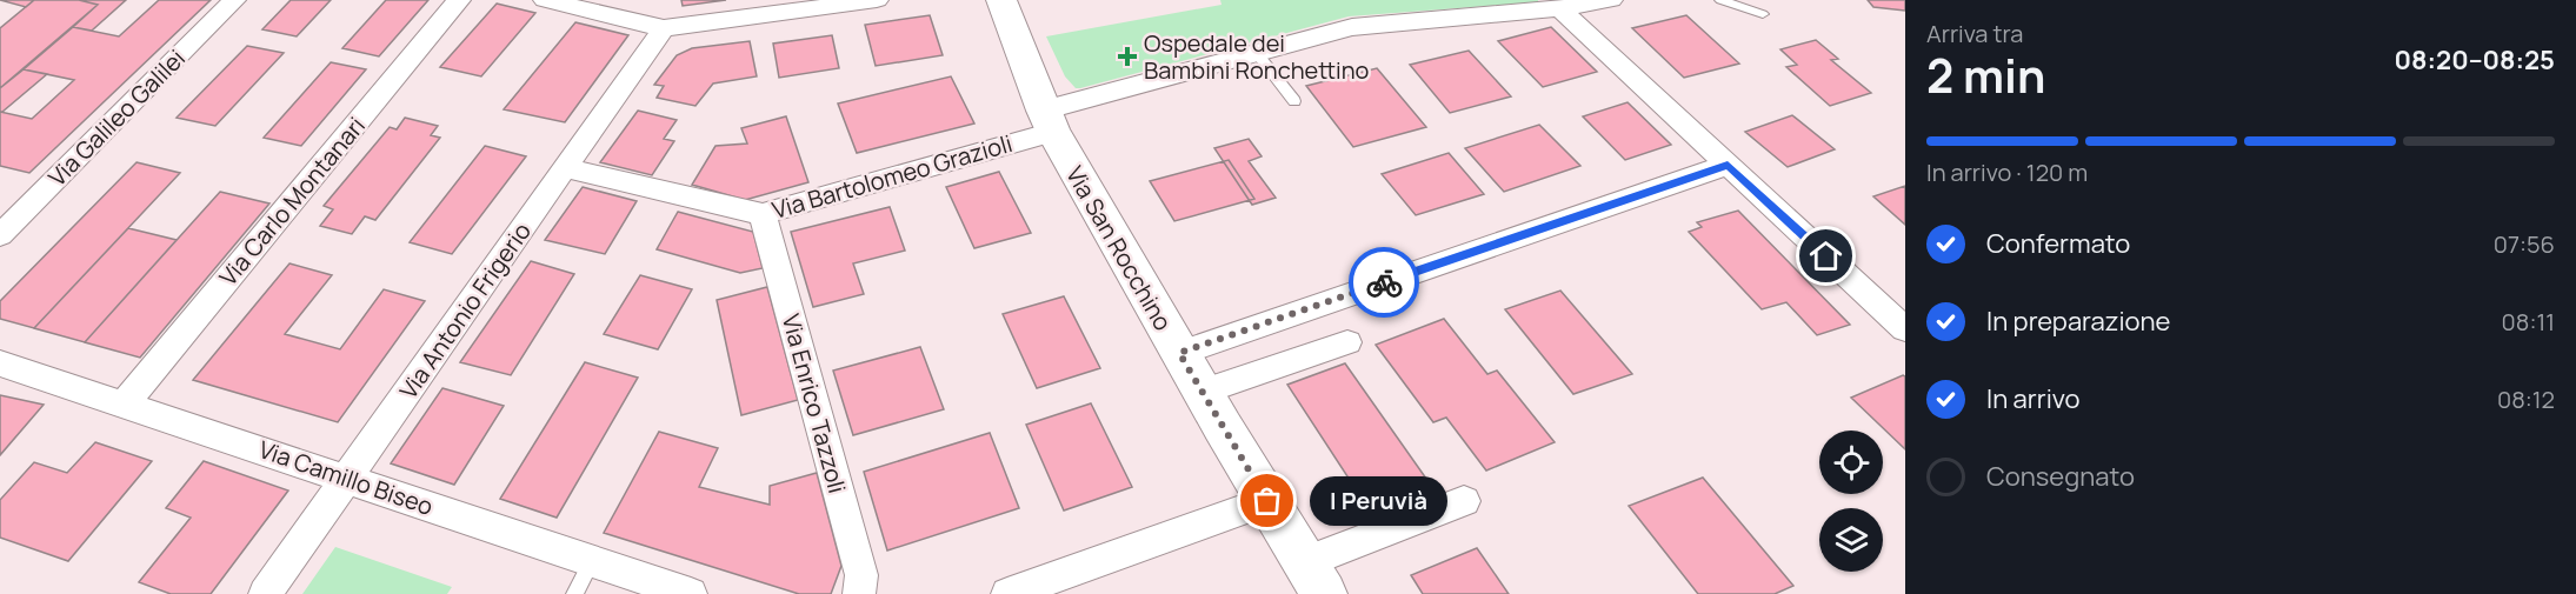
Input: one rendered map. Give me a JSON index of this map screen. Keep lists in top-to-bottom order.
{
  "streets": {
    "street": [
      "Via Galileo Galilei",
      "Via Bartolomeo Grazioli",
      "Via Carlo Montanari",
      "Via San Rocchino",
      "Via Antonio Frigerio",
      "Via Enrico Tazzoli",
      "Via Camillo Biseo"
    ]
  },
  "crossings": [
    ["Via Bartolomeo Grazioli", "Via San Rocchino"],
    ["Via Bartolomeo Grazioli", "Via Antonio Frigerio"],
    ["Via Bartolomeo Grazioli", "Via Enrico Tazzoli"],
    ["Via Carlo Montanari", "Via Camillo Biseo"],
    ["Via Antonio Frigerio", "Via Camillo Biseo"]
  ],
  "places": {
    "health": ["Ospedale dei Bambini Ronchettino"],
    "other": ["I Peruvià"]
  },
  "page": {
    "heading": ["2 min", "Arriva tra", "08:20–08:25"],
    "bar": "In arrivo · 120 m",
    "list": [
      ["Confermato", "07:56"],
      ["In preparazione", "08:11"],
      ["In arrivo", "08:12"],
      "Consegnato"
    ],
    "bubble": "I Peruvià"
  }
}
